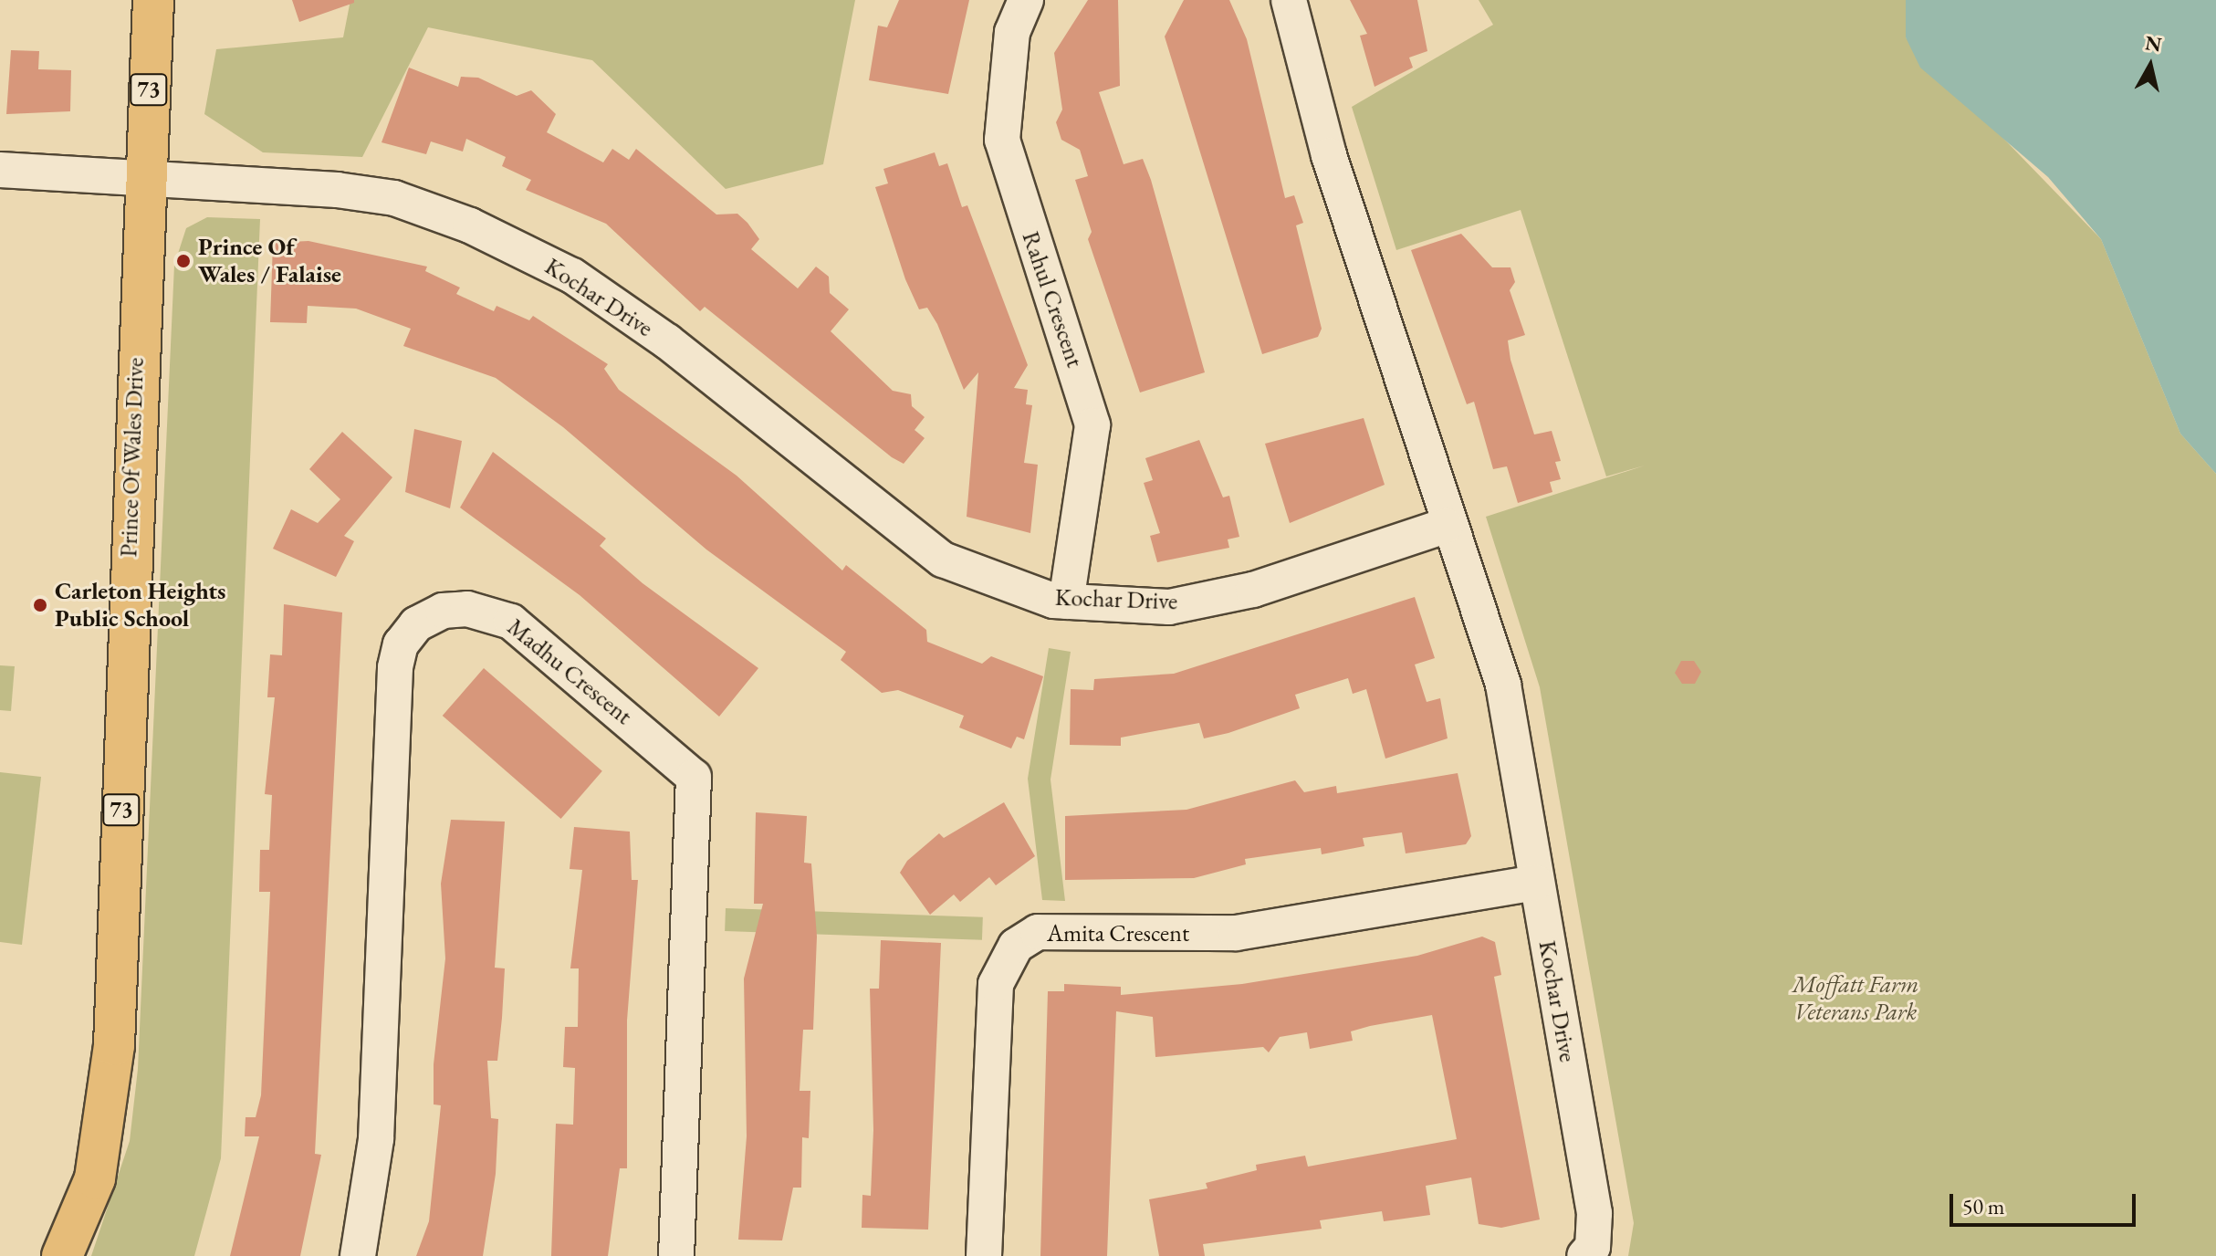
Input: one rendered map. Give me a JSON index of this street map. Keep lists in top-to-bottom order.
{
  "streets": {
    "main road": ["73", "Prince Of Wales Drive"],
    "street": [
      "Kochar Drive",
      "Rahul Crescent",
      "Madhu Crescent",
      "Amita Crescent"
    ]
  },
  "crossings": [
    ["Kochar Drive", "Rahul Crescent"],
    ["Kochar Drive", "Prince Of Wales Drive"],
    ["Kochar Drive", "Amita Crescent"]
  ],
  "parks": ["Moffatt Farm Veterans Park"],
  "places": ["Prince Of Wales / Falaise", "Carleton Heights Public School"],
  "scale_bar": "50 m",
  "north": "top"
}
